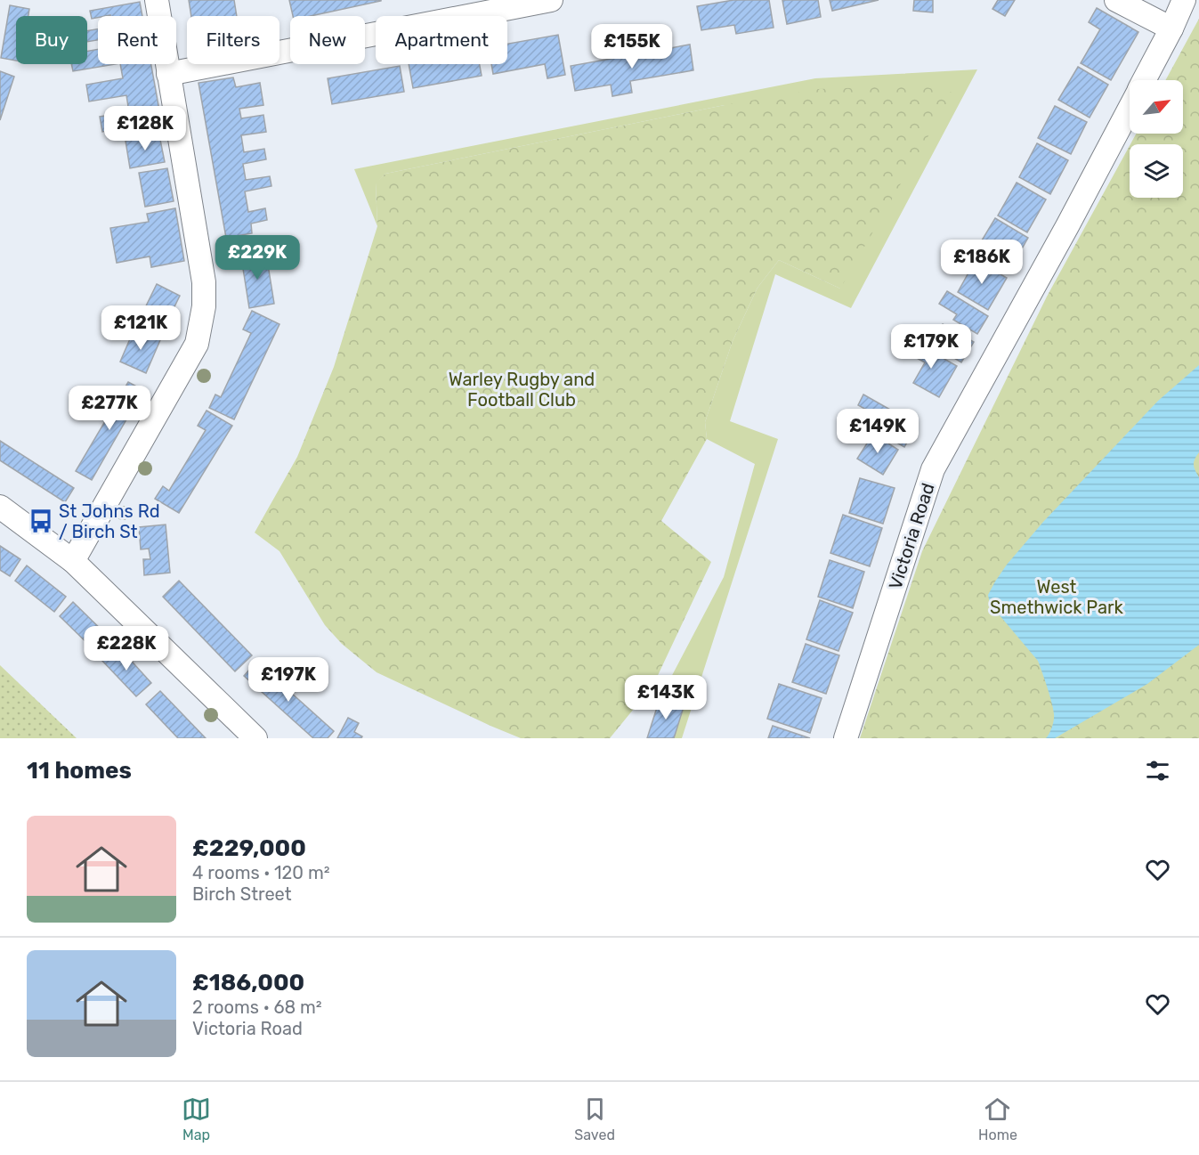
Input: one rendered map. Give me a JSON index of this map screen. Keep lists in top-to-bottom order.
{
  "streets": {
    "street": ["Victoria Road"]
  },
  "parks": ["Warley Rugby and Football Club", "West Smethwick Park"],
  "places": {
    "bus stop": ["St Johns Rd / Birch St"]
  },
  "north": "top right",
  "page": {
    "chip": [
      "Buy",
      "Rent",
      "Filters",
      "New",
      "Apartment"
    ],
    "price": [
      "£155K",
      "£128K",
      "£229K",
      "£186K",
      "£121K",
      "£179K",
      "£277K",
      "£149K",
      "£228K",
      "£197K",
      "£143K"
    ],
    "heading": "11 homes",
    "list": [
      {
        "name": "£229,000",
        "note": "4 rooms · 120 m² · Birch Street"
      },
      {
        "name": "£186,000",
        "note": "2 rooms · 68 m² · Victoria Road"
      }
    ],
    "tabs": ["Map", "Saved", "Home"]
  }
}
